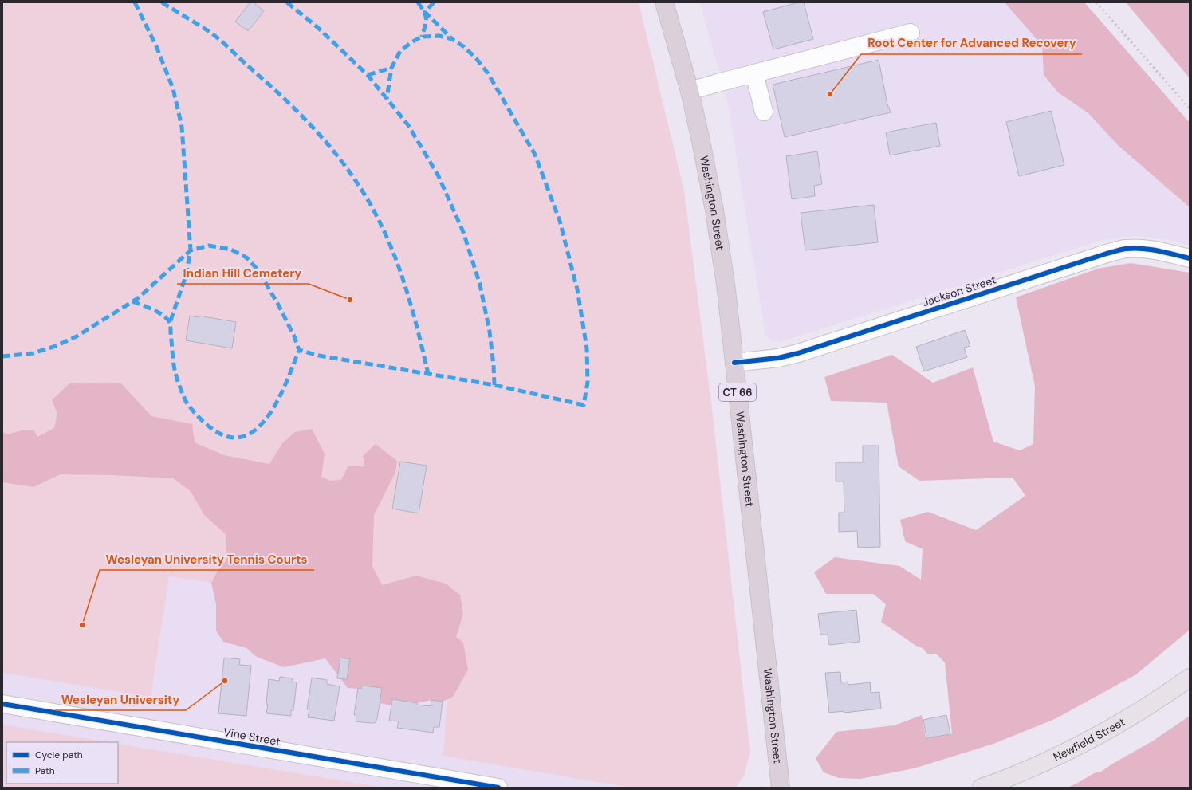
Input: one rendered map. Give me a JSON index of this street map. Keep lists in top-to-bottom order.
{
  "streets": {
    "highway": ["Washington Street", "CT 66"],
    "main road": ["Newfield Street"],
    "street": ["Jackson Street", "Vine Street"]
  },
  "crossings": [
    ["Washington Street", "Jackson Street"]
  ],
  "places": [
    "Root Center for Advanced Recovery",
    "Indian Hill Cemetery",
    "Wesleyan University Tennis Courts",
    "Wesleyan University"
  ],
  "legend": ["Cycle path", "Path"]
}
